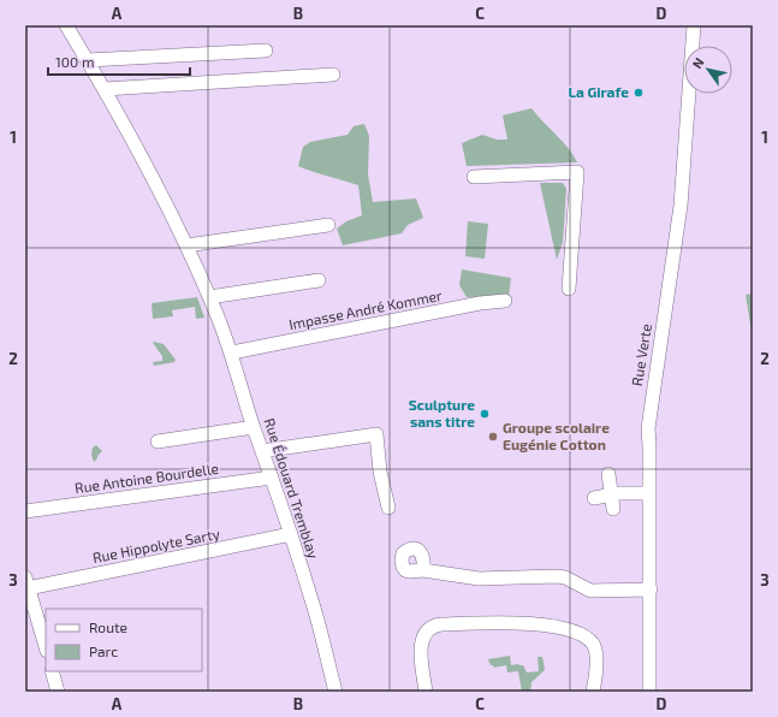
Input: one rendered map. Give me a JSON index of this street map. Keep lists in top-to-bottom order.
{
  "streets": {
    "street": [
      "Impasse André Kommer",
      "Rue Verte",
      "Rue Antoine Bourdelle",
      "Rue Édouard Tremblay",
      "Rue Hippolyte Sarty"
    ]
  },
  "crossings": [
    ["Impasse André Kommer", "Rue Édouard Tremblay"],
    ["Rue Antoine Bourdelle", "Rue Édouard Tremblay"],
    ["Rue Édouard Tremblay", "Rue Hippolyte Sarty"]
  ],
  "places": ["La Girafe", "Sculpture sans titre", "Groupe scolaire Eugénie Cotton"],
  "legend": ["Route", "Parc"],
  "scale_bar": "100 m",
  "north": "top left",
  "grid": {
    "columns": [
      "A",
      "B",
      "C",
      "D"
    ],
    "rows": ["1", "2", "3"]
  }
}
